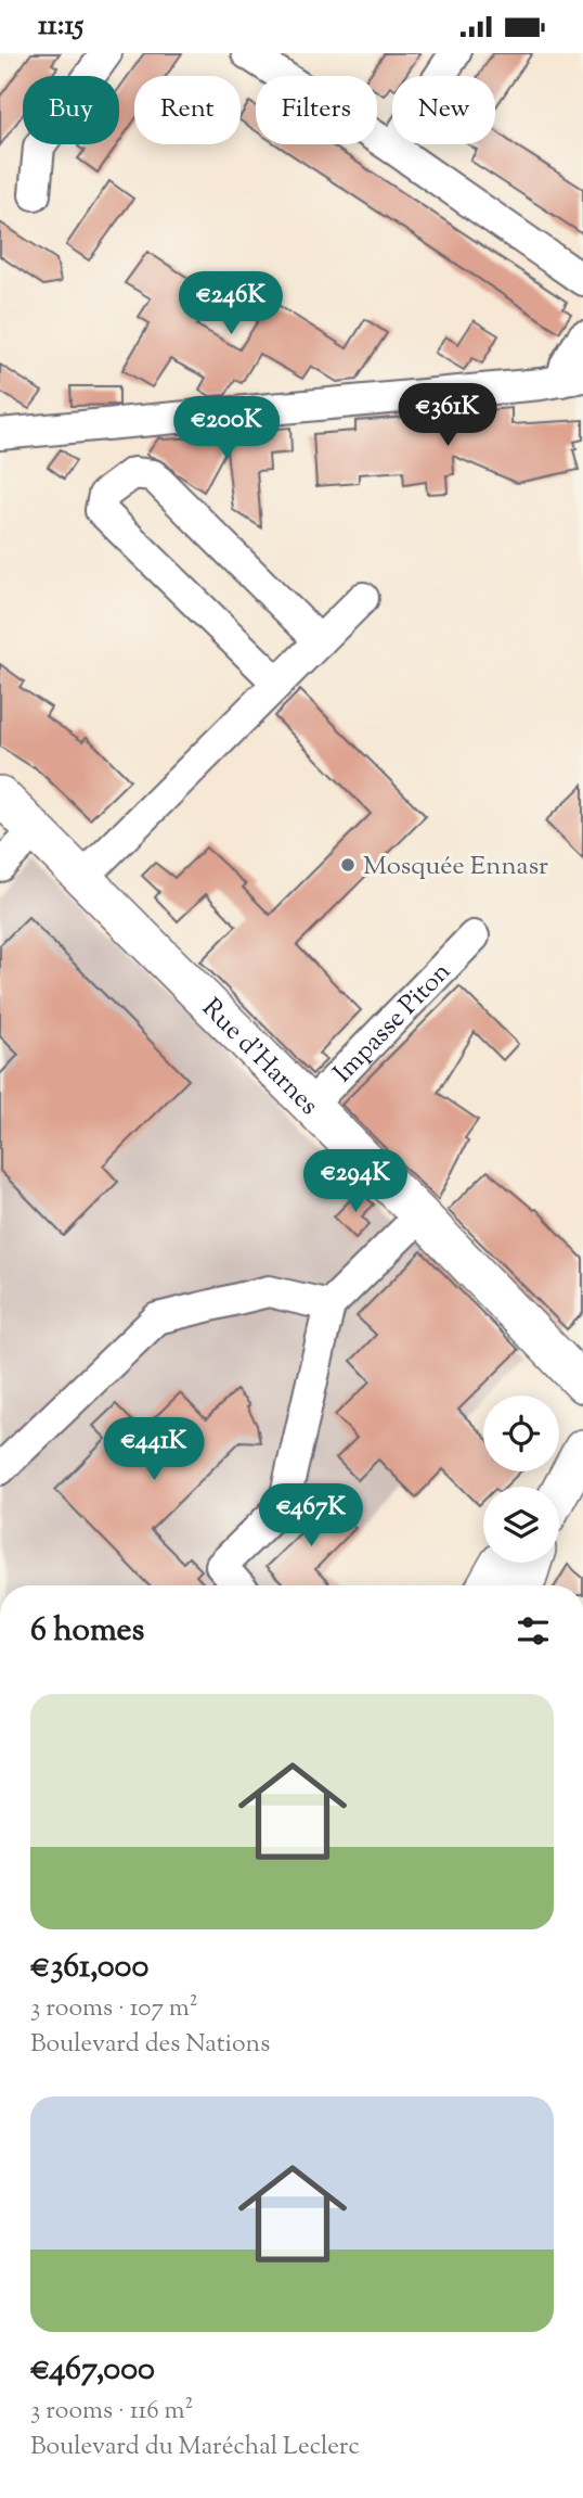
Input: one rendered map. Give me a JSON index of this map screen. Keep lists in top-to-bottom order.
{
  "streets": {
    "main road": ["Rue d'Harnes"],
    "street": ["Impasse Piton"]
  },
  "crossings": [
    ["Impasse Piton", "Rue d'Harnes"]
  ],
  "places": ["Mosquée Ennasr"],
  "page": {
    "status": "11:15",
    "chip": [
      "Buy",
      "Rent",
      "Filters",
      "New"
    ],
    "price": [
      "€246K",
      "€361K",
      "€200K",
      "€294K",
      "€441K",
      "€467K"
    ],
    "heading": "6 homes",
    "list": [
      {
        "name": "€361,000",
        "note": "3 rooms · 107 m² · Boulevard des Nations"
      },
      {
        "name": "€467,000",
        "note": "3 rooms · 116 m² · Boulevard du Maréchal Leclerc"
      }
    ]
  }
}
